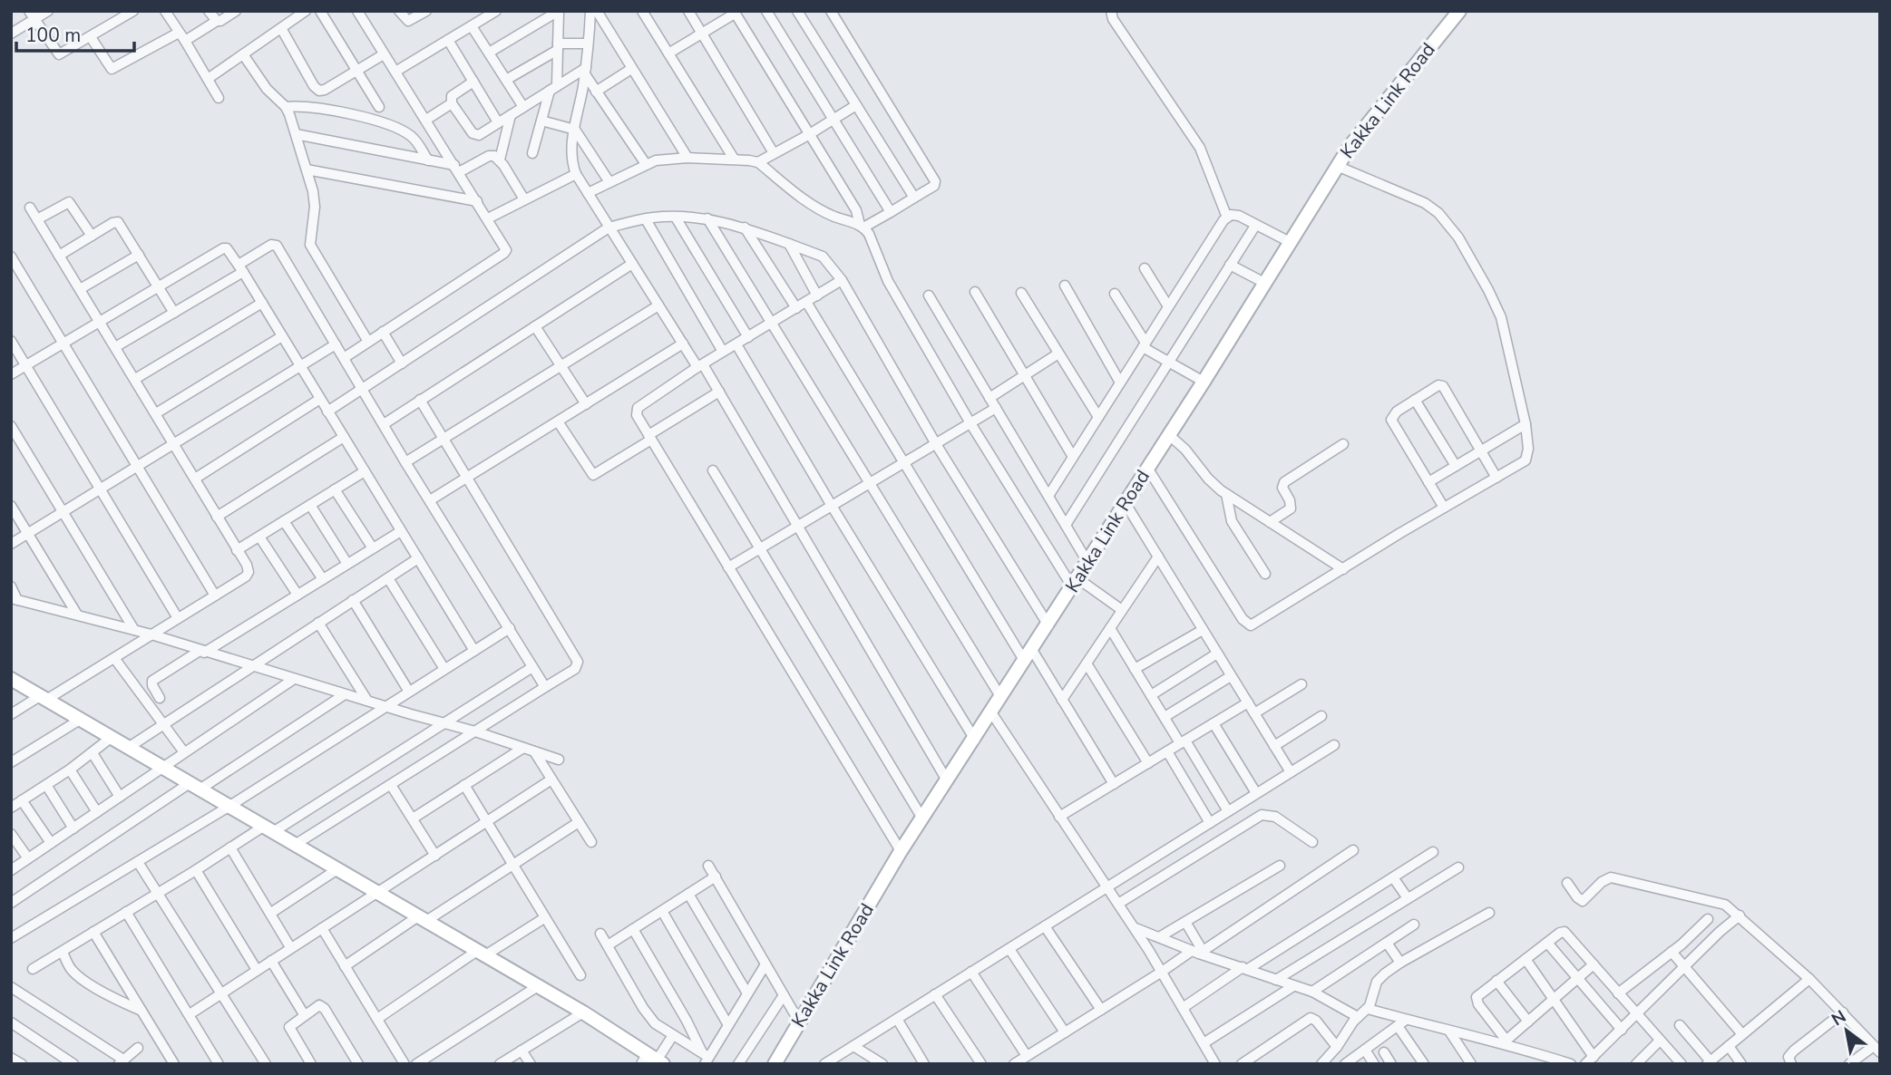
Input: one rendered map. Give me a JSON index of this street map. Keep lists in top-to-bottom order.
{
  "streets": {
    "street": ["Kakka Link Road"]
  },
  "scale_bar": "100 m",
  "north": "top left"
}
